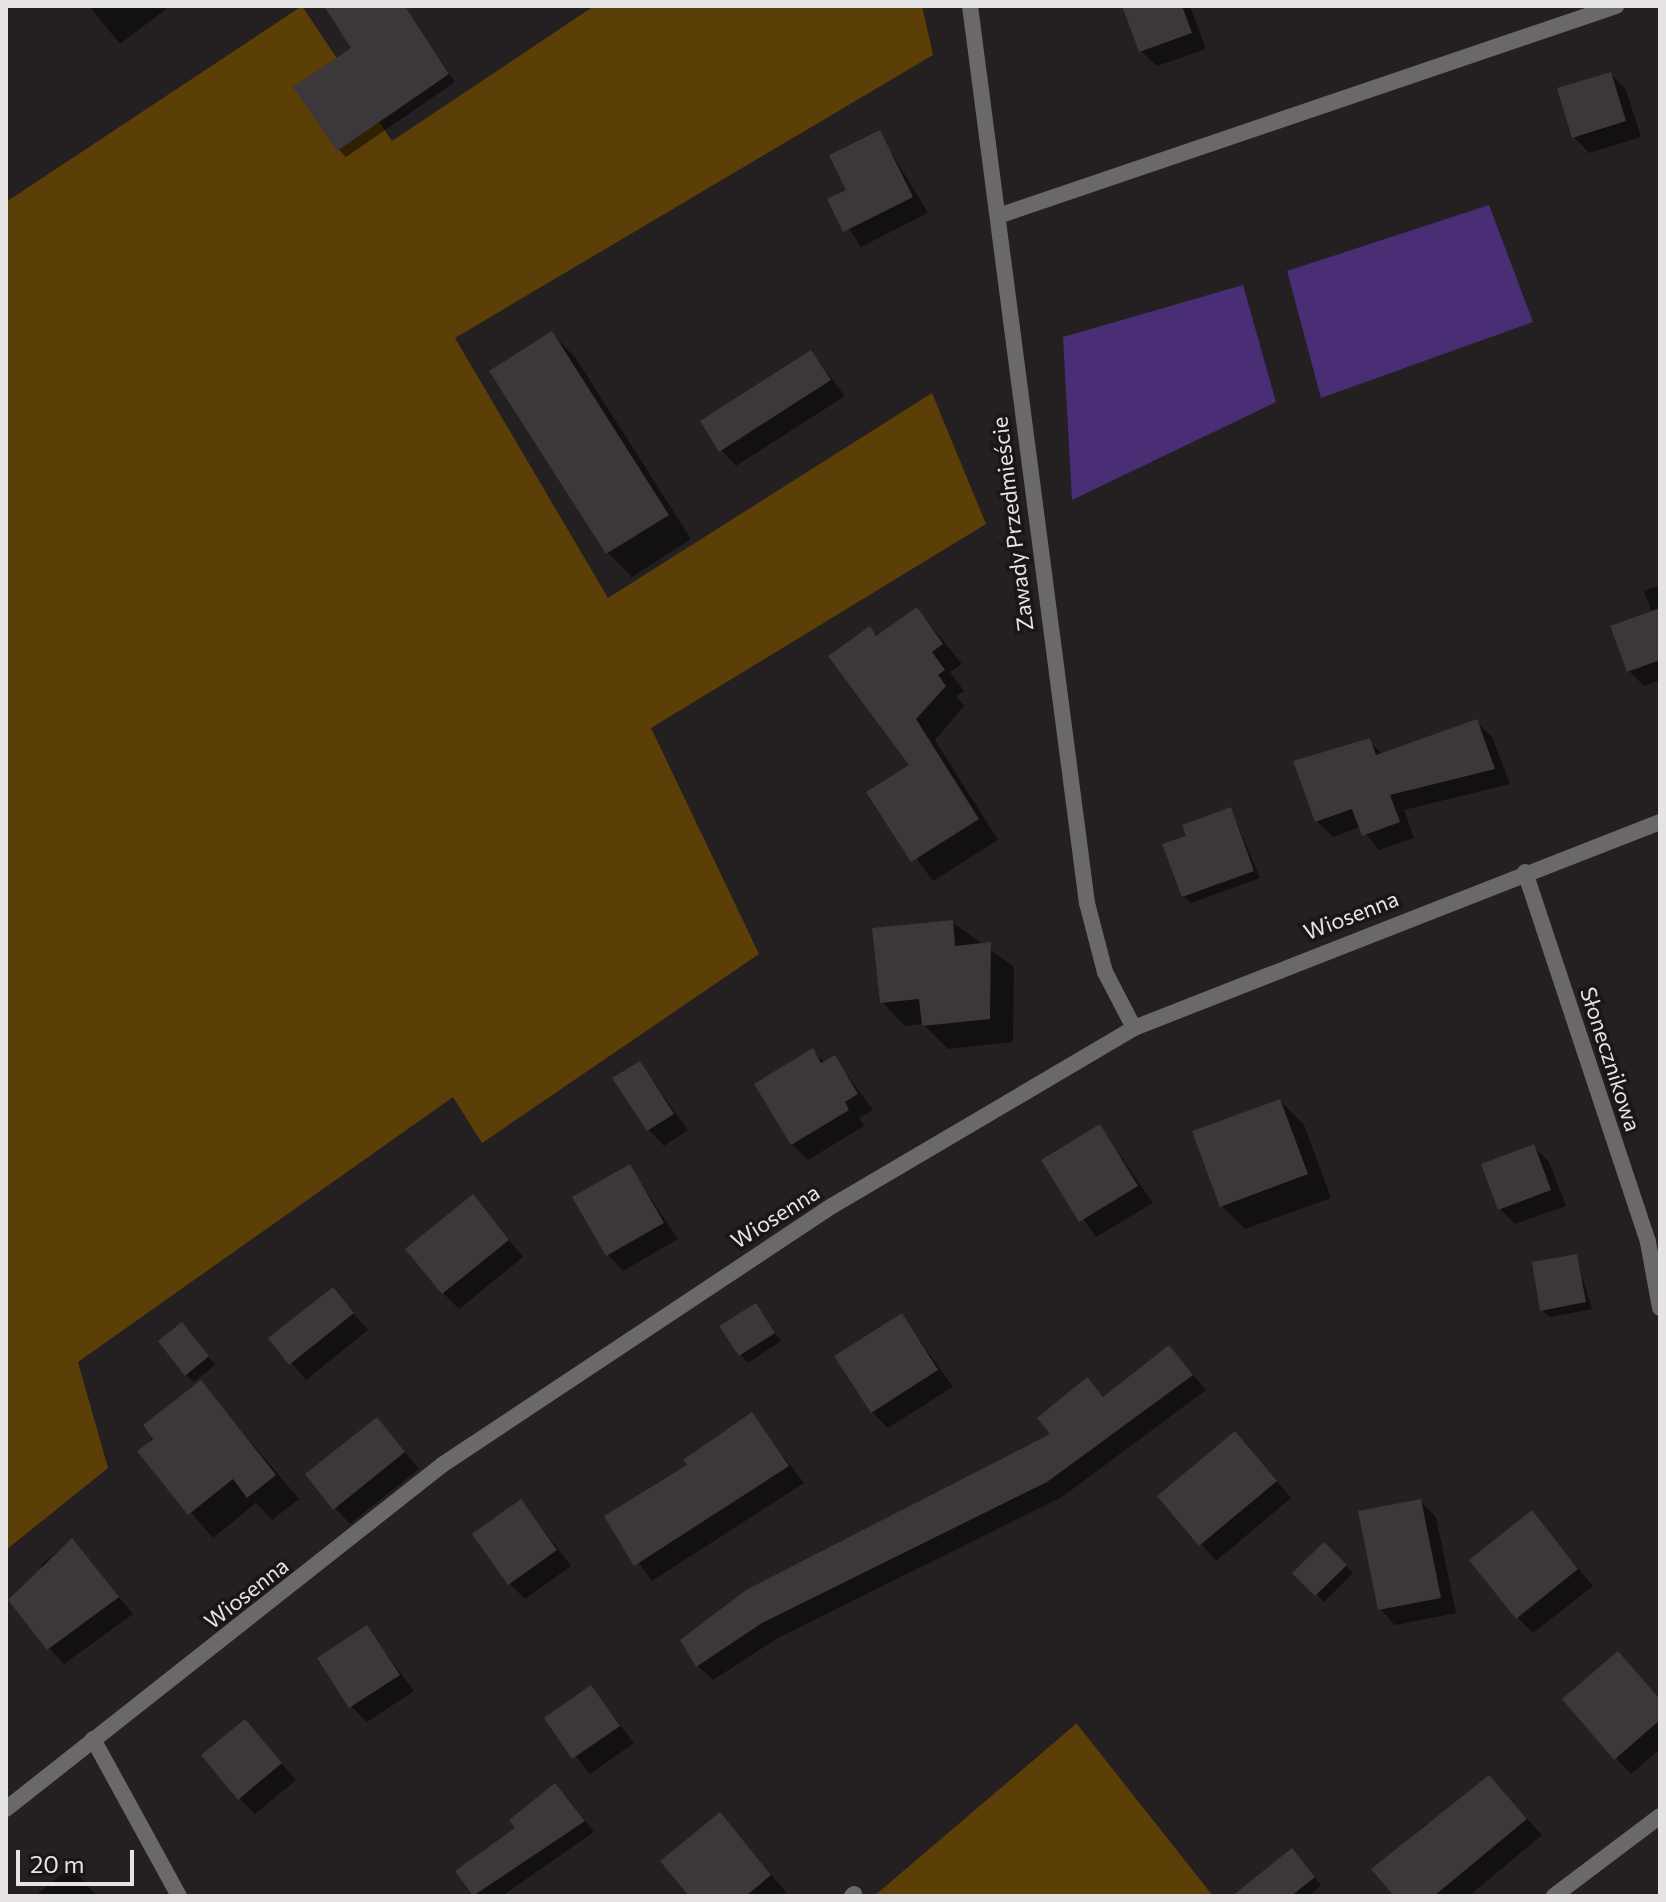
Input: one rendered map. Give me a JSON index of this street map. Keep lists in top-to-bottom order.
{
  "streets": {
    "street": ["Zawady Przedmieście", "Wiosenna", "Słonecznikowa"]
  },
  "crossings": [
    ["Zawady Przedmieście", "Wiosenna"],
    ["Wiosenna", "Słonecznikowa"]
  ],
  "scale_bar": "20 m"
}
